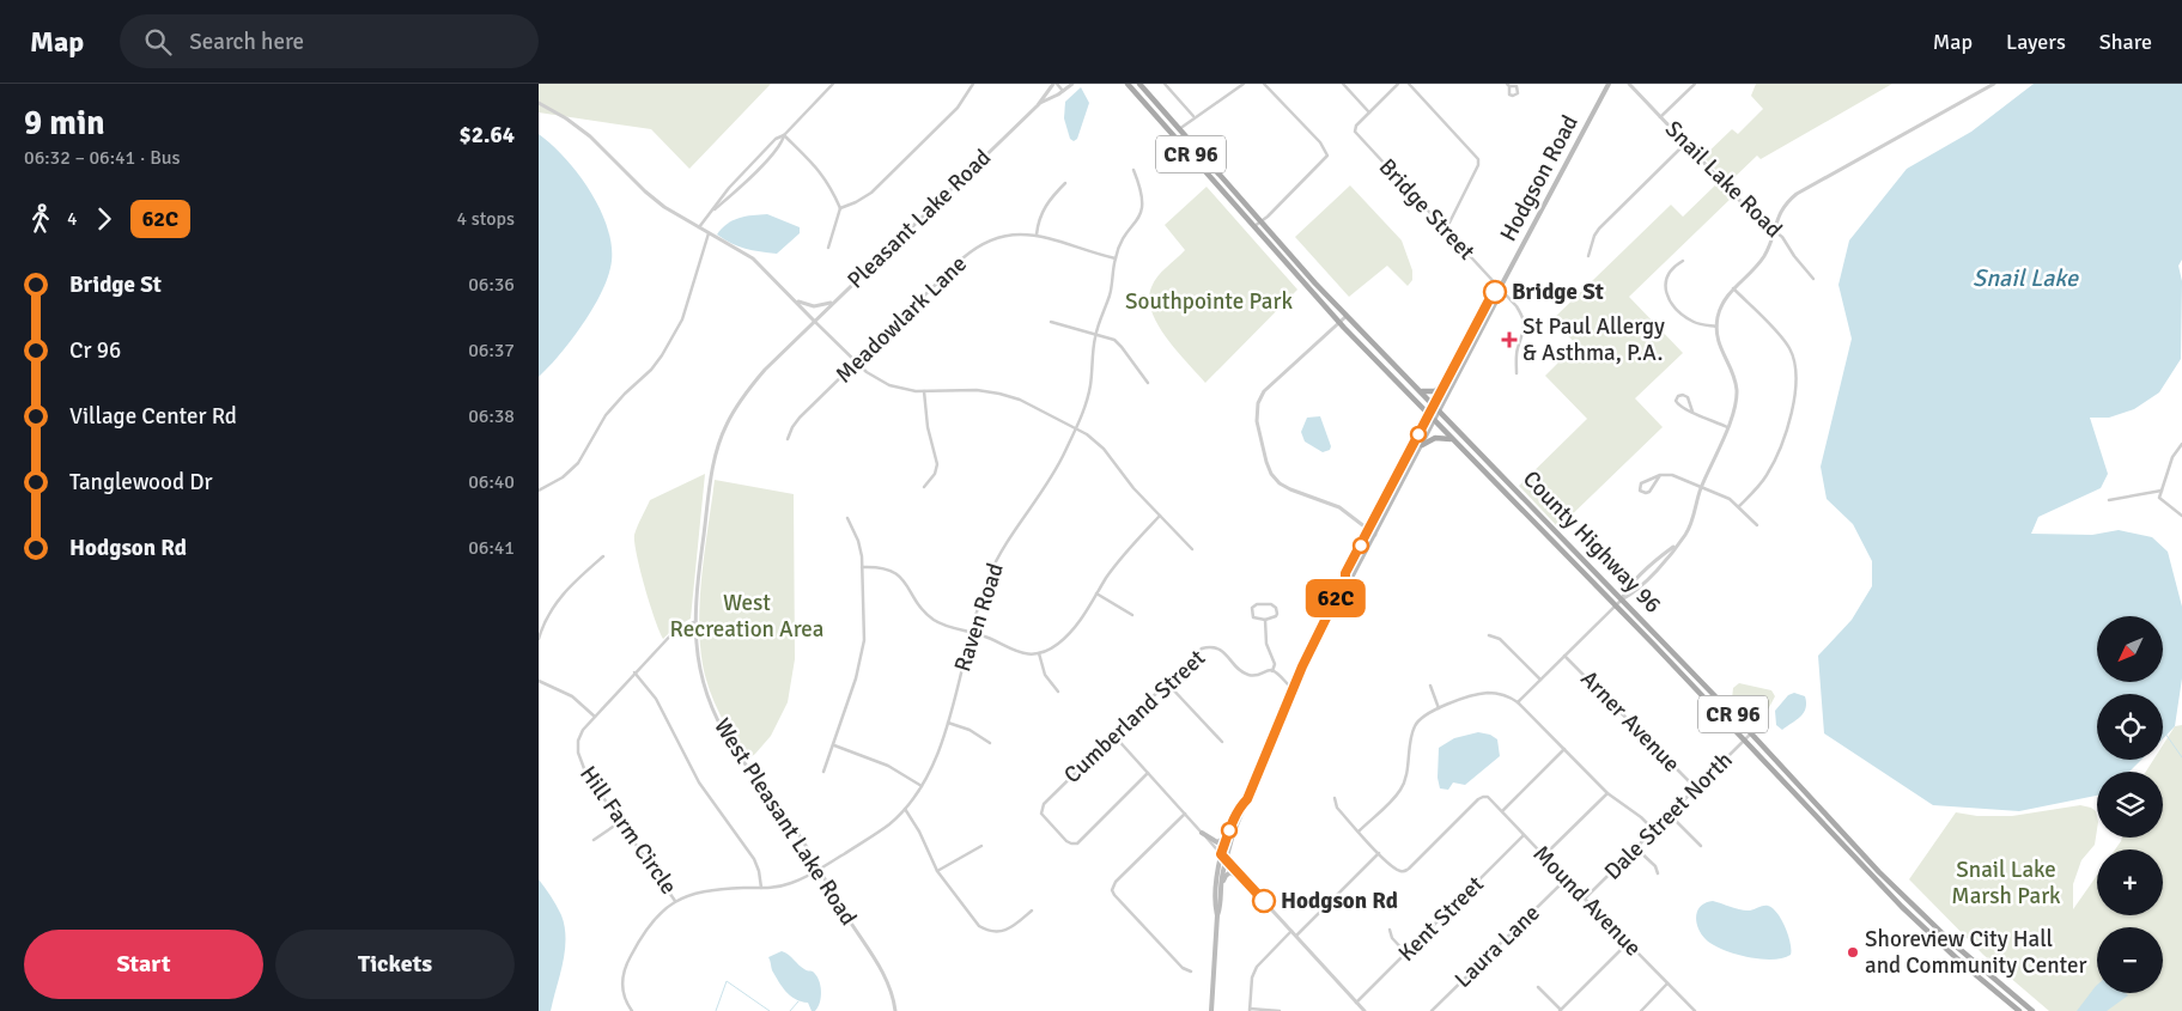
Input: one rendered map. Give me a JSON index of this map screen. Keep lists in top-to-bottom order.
{
  "streets": {
    "main road": ["CR 96", "Hodgson Road", "County Highway 96"],
    "street": [
      "Snail Lake Road",
      "Bridge Street",
      "Pleasant Lake Road",
      "Meadowlark Lane",
      "Raven Road",
      "Cumberland Street",
      "Arner Avenue",
      "Dale Street North",
      "West Pleasant Lake Road",
      "Hill Farm Circle",
      "Mound Avenue",
      "Kent Street",
      "Laura Lane"
    ]
  },
  "crossings": [
    ["Hodgson Road", "Bridge Street"],
    ["Hodgson Road", "County Highway 96"],
    ["Pleasant Lake Road", "West Pleasant Lake Road"],
    ["Meadowlark Lane", "Raven Road"],
    ["County Highway 96", "Dale Street North"],
    ["Raven Road", "West Pleasant Lake Road"],
    ["Raven Road", "Hill Farm Circle"],
    ["Arner Avenue", "Dale Street North"],
    ["Dale Street North", "Mound Avenue"],
    ["West Pleasant Lake Road", "Hill Farm Circle"],
    ["Mound Avenue", "Kent Street"],
    ["Mound Avenue", "Laura Lane"]
  ],
  "water": ["Snail Lake"],
  "parks": ["Southpointe Park", "West Recreation Area", "Snail Lake Marsh Park"],
  "places": {
    "other": ["Bridge St", "Hodgson Rd", "Shoreview City Hall and Community Center"],
    "health": ["St Paul Allergy & Asthma, P.A."]
  },
  "lines": ["bus line 62C"],
  "north": "bottom left",
  "page": {
    "header": "Map",
    "search": "Search here",
    "nav": ["Map", "Layers", "Share"],
    "heading": ["9 min", "06:32 – 06:41 · Bus", "$2.64"],
    "on_map": "62C",
    "legs": ["4", "62C", "4 stops"],
    "list": [
      {
        "name": "Bridge St",
        "value": "06:36"
      },
      {
        "name": "Cr 96",
        "value": "06:37"
      },
      {
        "name": "Village Center Rd",
        "value": "06:38"
      },
      {
        "name": "Tanglewood Dr",
        "value": "06:40"
      },
      {
        "name": "Hodgson Rd",
        "value": "06:41"
      }
    ],
    "map_buttons": ["+", "−"],
    "buttons": ["Start", "Tickets"]
  }
}
